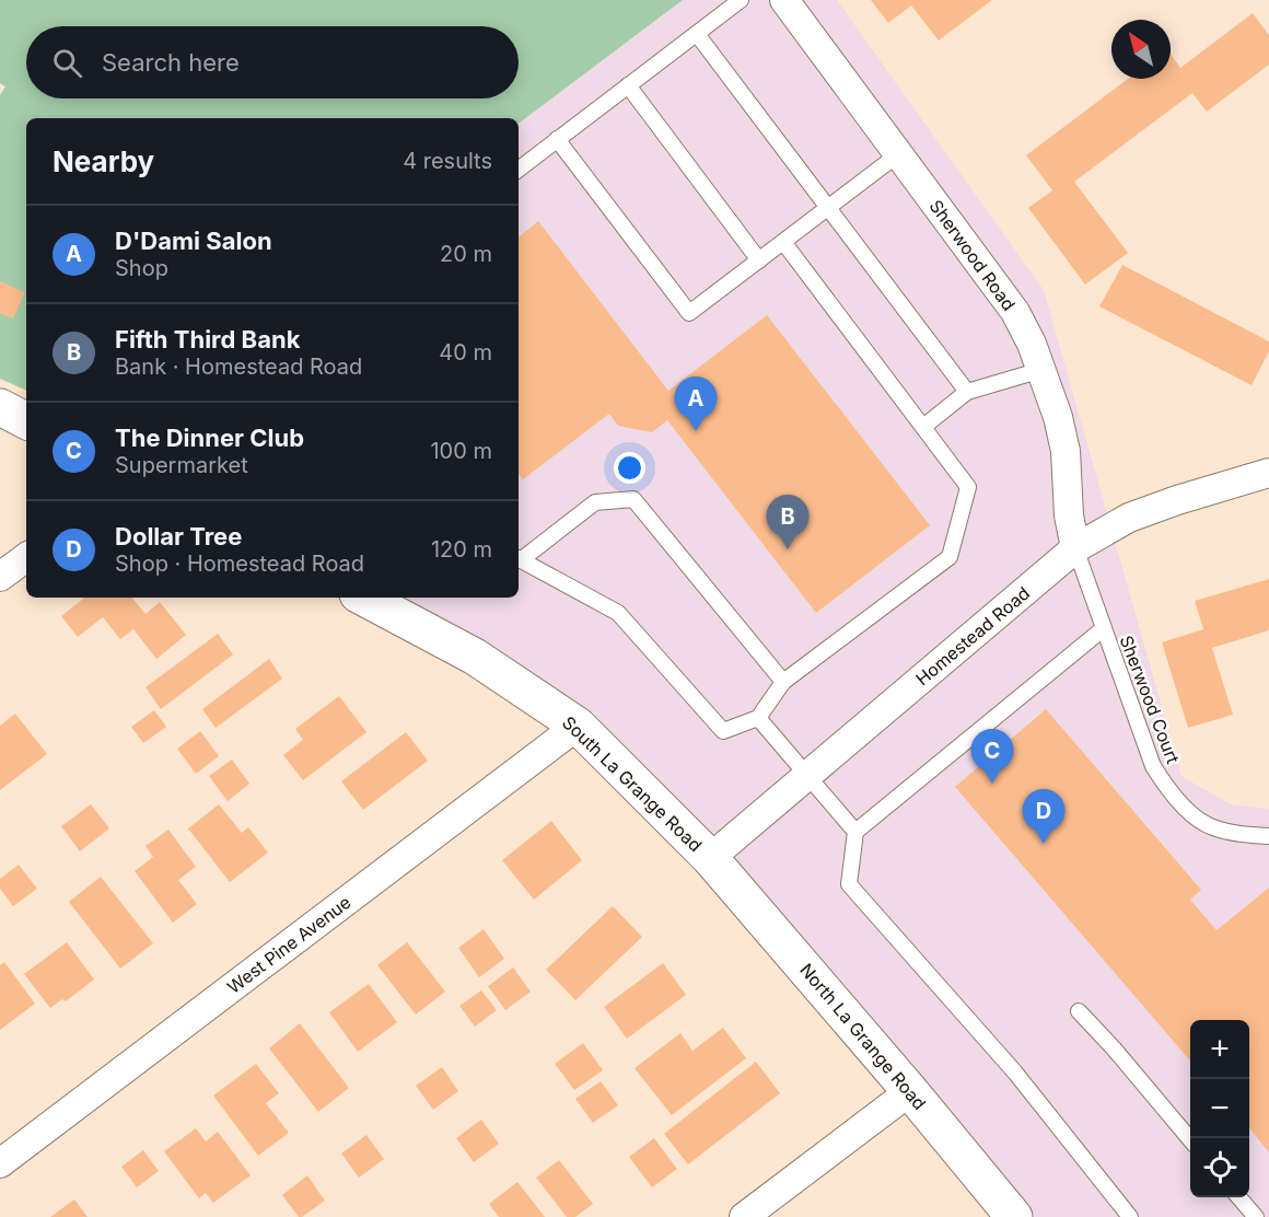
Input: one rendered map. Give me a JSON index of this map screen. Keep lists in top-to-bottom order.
{
  "streets": {
    "main road": ["South La Grange Road", "North La Grange Road"],
    "street": ["Sherwood Road", "Homestead Road", "West Pine Avenue"],
    "lane": ["Sherwood Court"]
  },
  "crossings": [
    ["Sherwood Road", "Homestead Road"],
    ["Sherwood Road", "Sherwood Court"],
    ["Homestead Road", "Sherwood Court"],
    ["Homestead Road", "South La Grange Road"],
    ["Homestead Road", "North La Grange Road"],
    ["South La Grange Road", "West Pine Avenue"],
    ["South La Grange Road", "North La Grange Road"]
  ],
  "north": "top left",
  "page": {
    "search": "Search here",
    "heading": ["Nearby", "4 results"],
    "list": [
      {
        "mark": "A",
        "name": "D'Dami Salon",
        "note": "Shop",
        "value": "20 m"
      },
      {
        "mark": "B",
        "name": "Fifth Third Bank",
        "note": "Bank · Homestead Road",
        "value": "40 m"
      },
      {
        "mark": "C",
        "name": "The Dinner Club",
        "note": "Supermarket",
        "value": "100 m"
      },
      {
        "mark": "D",
        "name": "Dollar Tree",
        "note": "Shop · Homestead Road",
        "value": "120 m"
      }
    ],
    "pins": [
      "A",
      "B",
      "C",
      "D"
    ],
    "map_buttons": ["+", "−"]
  }
}
